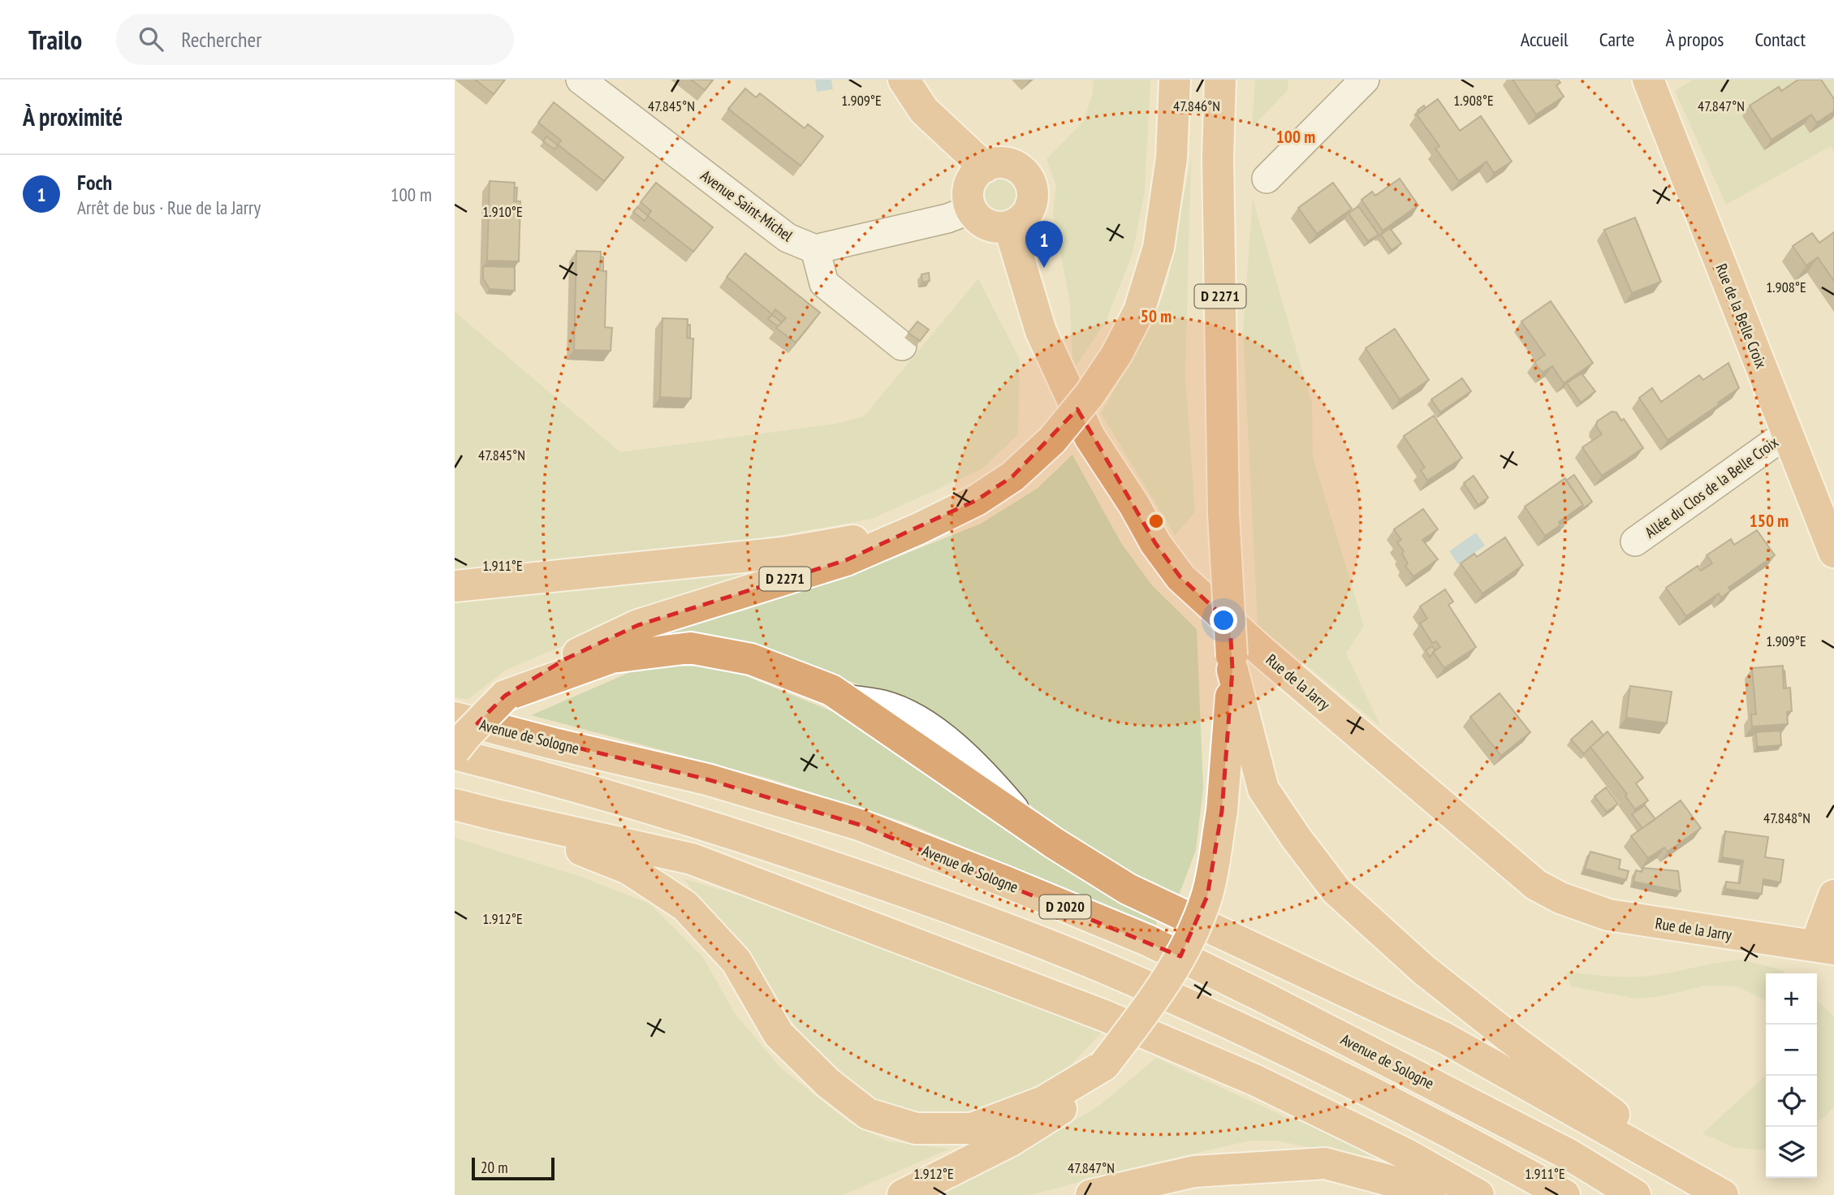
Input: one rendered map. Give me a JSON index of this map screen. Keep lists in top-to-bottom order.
{
  "streets": {
    "main road": [
      "D 2271",
      "Rue de la Belle Croix",
      "Rue de la Jarry",
      "Avenue de Sologne",
      "D 2020"
    ],
    "street": ["Avenue Saint-Michel", "Allée du Clos de la Belle Croix"]
  },
  "crossings": [
    ["D 2271", "D 2020"],
    ["Rue de la Belle Croix", "Allée du Clos de la Belle Croix"]
  ],
  "scale_bar": "20 m",
  "page": {
    "header": "Trailo",
    "search": "Rechercher",
    "nav": [
      "Accueil",
      "Carte",
      "À propos",
      "Contact"
    ],
    "heading": "À proximité",
    "list": [
      {
        "mark": "1",
        "name": "Foch",
        "note": "Arrêt de bus · Rue de la Jarry",
        "value": "100 m"
      }
    ],
    "pins": "1",
    "map_buttons": ["+", "−"],
    "scale": "20 m"
  },
  "coordinates": [
    "1.909°E",
    "1.908°E",
    "47.845°N",
    "47.846°N",
    "47.847°N",
    "1.910°E",
    "1.911°E",
    "47.848°N",
    "1.912°E"
  ],
  "rings": ["100 m", "50 m", "150 m"]
}
